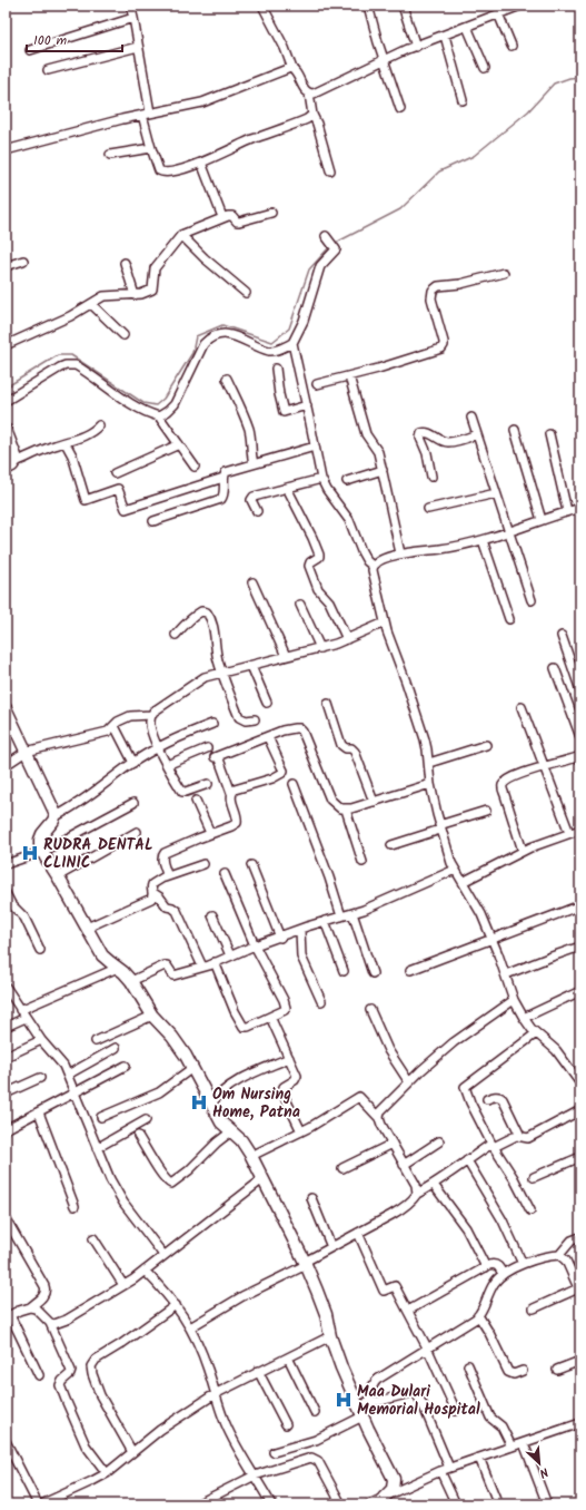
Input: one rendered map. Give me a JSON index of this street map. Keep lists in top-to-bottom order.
{
  "places": {
    "hospital": ["RUDRA DENTAL CLINIC", "Om Nursing Home, Patna", "Maa Dulari Memorial Hospital"]
  },
  "scale_bar": "100 m",
  "north": "bottom right"
}
